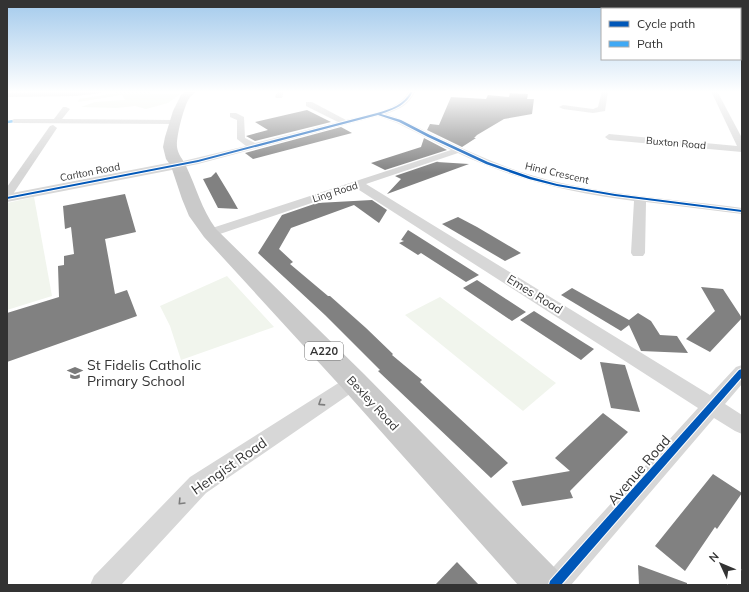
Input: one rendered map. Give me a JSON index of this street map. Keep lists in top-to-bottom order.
{
  "streets": {
    "main road": ["A220", "Bexley Road"],
    "street": [
      "Buxton Road",
      "Carlton Road",
      "Hind Crescent",
      "Ling Road",
      "Emes Road",
      "Hengist Road",
      "Avenue Road"
    ]
  },
  "crossings": [
    ["Carlton Road", "Bexley Road"],
    ["Hind Crescent", "Ling Road"],
    ["Ling Road", "Emes Road"],
    ["Ling Road", "Bexley Road"],
    ["Emes Road", "Avenue Road"],
    ["Bexley Road", "Hengist Road"]
  ],
  "one_way": ["Hengist Road"],
  "places": {
    "school or university": ["St Fidelis Catholic Primary School"]
  },
  "legend": ["Cycle path", "Path"],
  "north": "top left"
}
